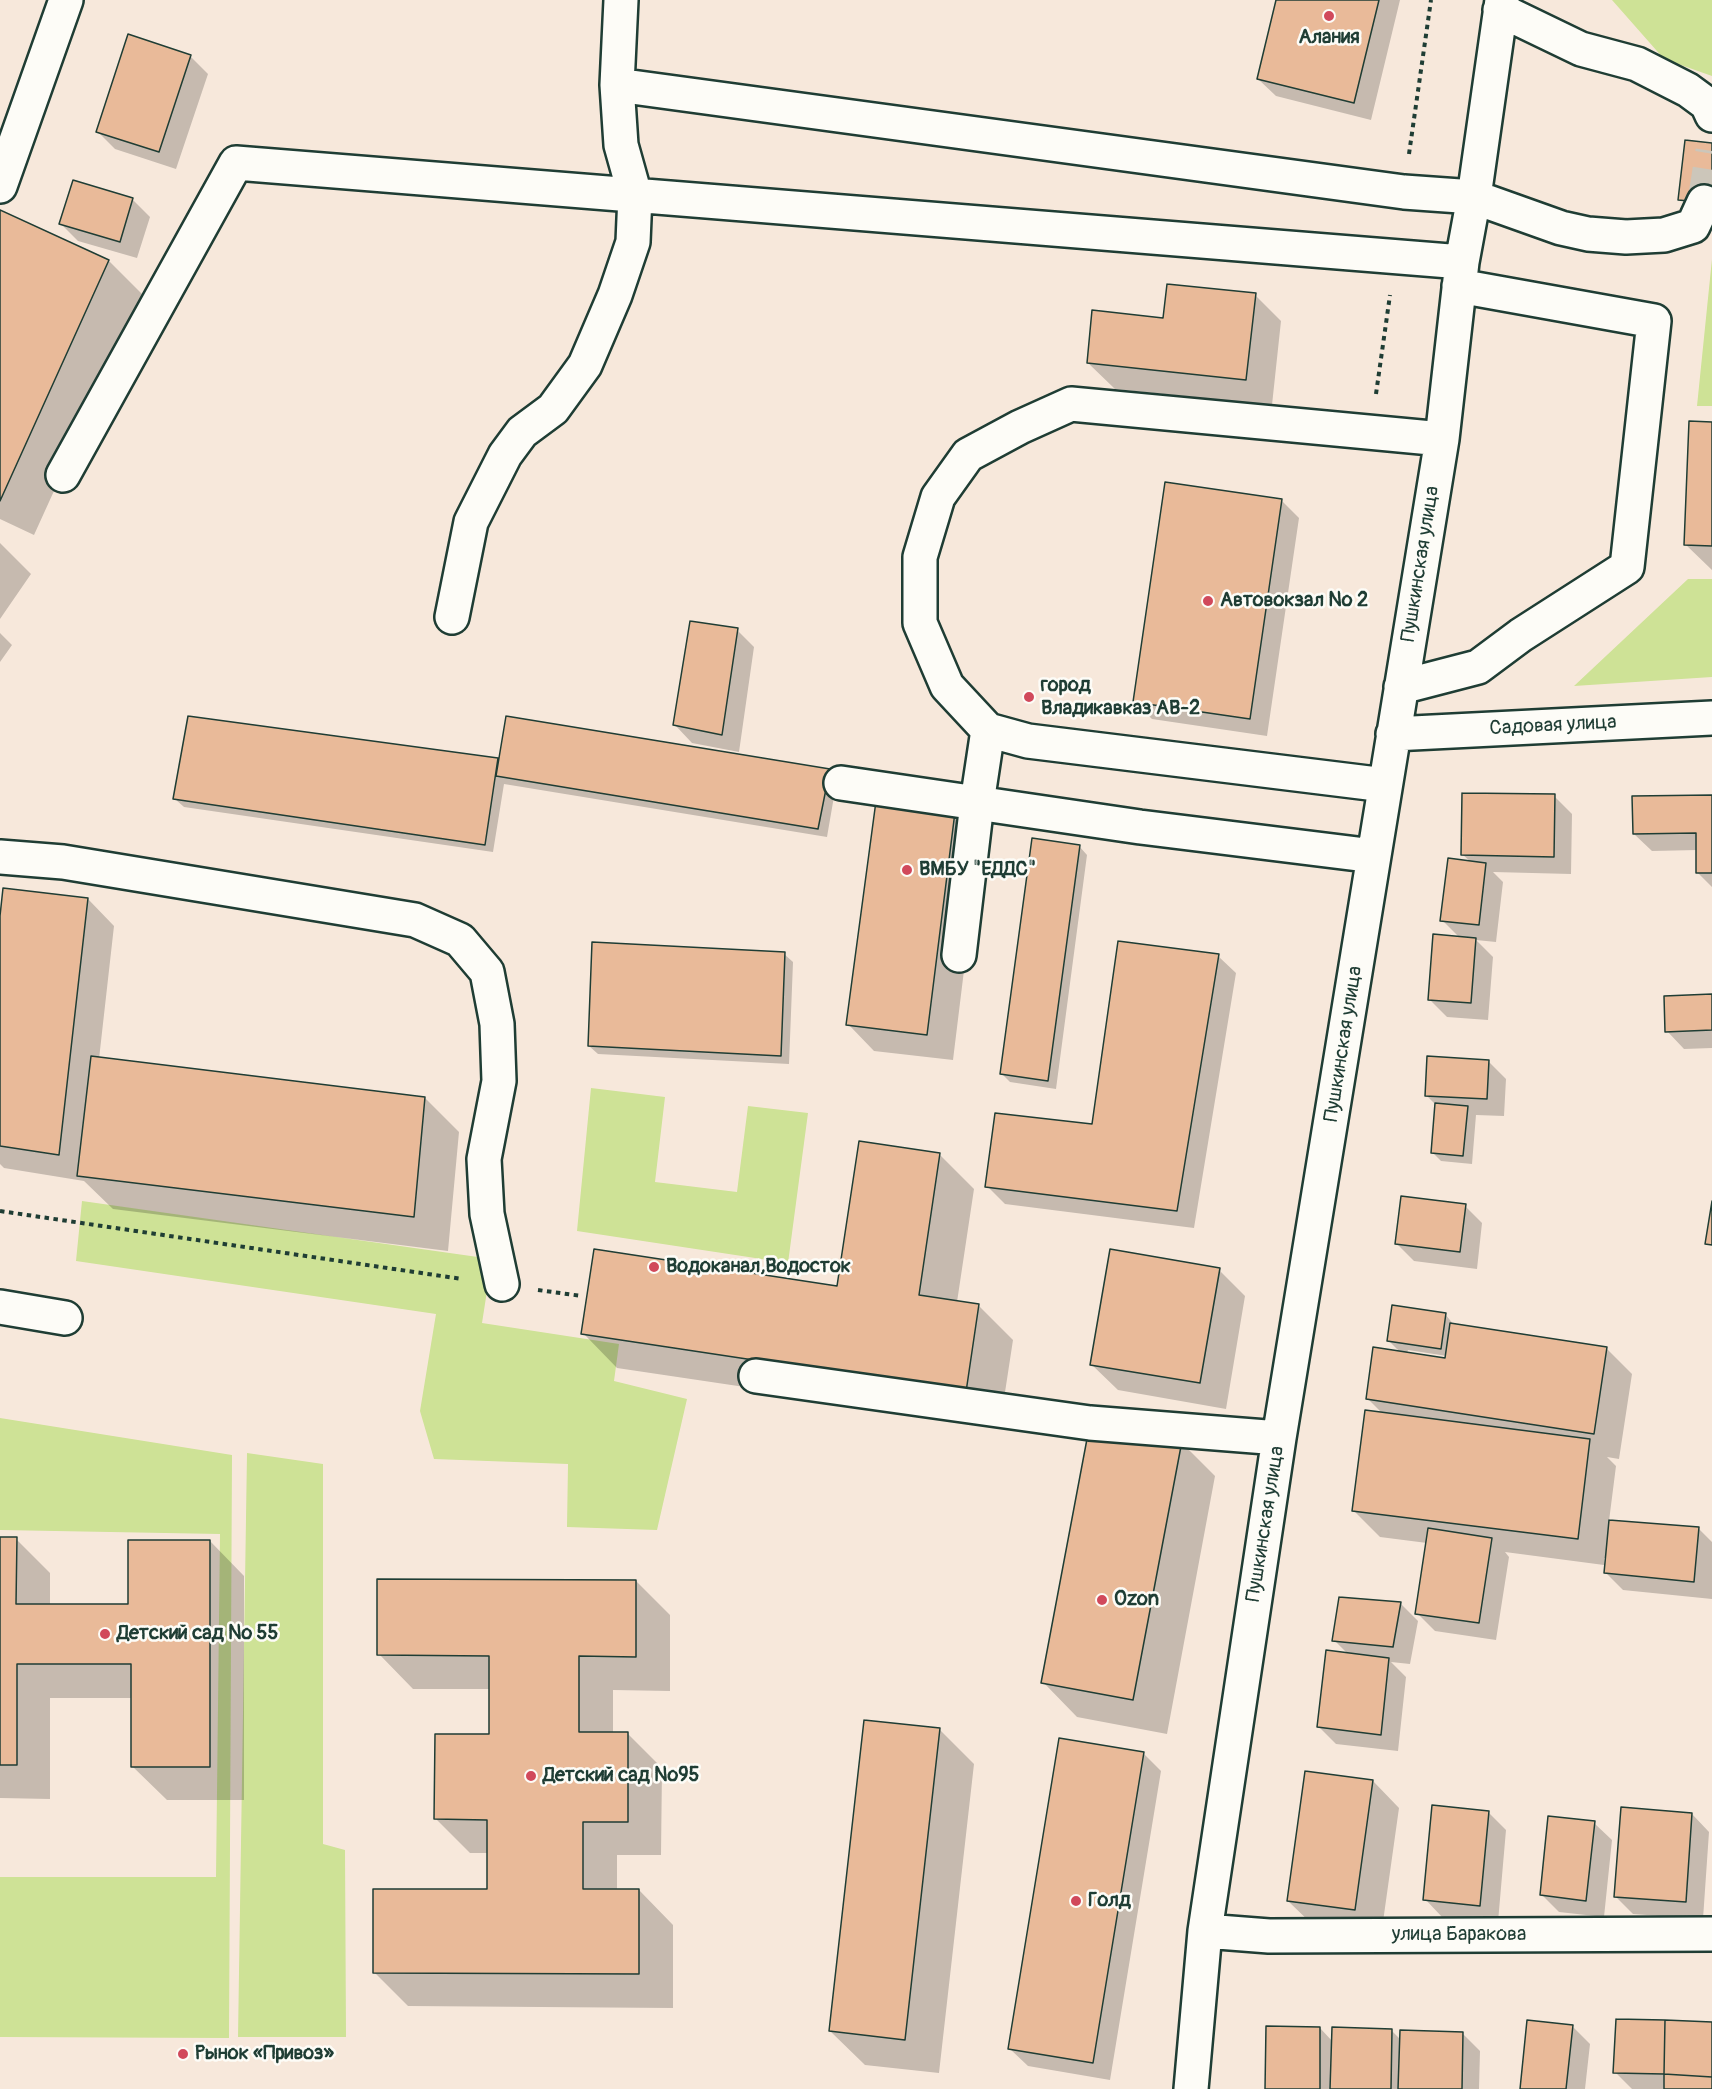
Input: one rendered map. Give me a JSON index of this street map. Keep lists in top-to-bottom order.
{
  "streets": {
    "street": ["Пушкинская улица", "Садовая улица", "улица Баракова"]
  },
  "crossings": [
    ["Пушкинская улица", "Садовая улица"],
    ["Пушкинская улица", "улица Баракова"]
  ],
  "places": [
    "Алания",
    "Автовокзал № 2",
    "город Владикавказ АВ-2",
    "ВМБУ \"ЕДДС\"",
    "Водоканал,Водосток",
    "Ozon",
    "Детский сад № 55",
    "Детский сад №95",
    "Голд",
    "Рынок «Привоз»"
  ]
}
